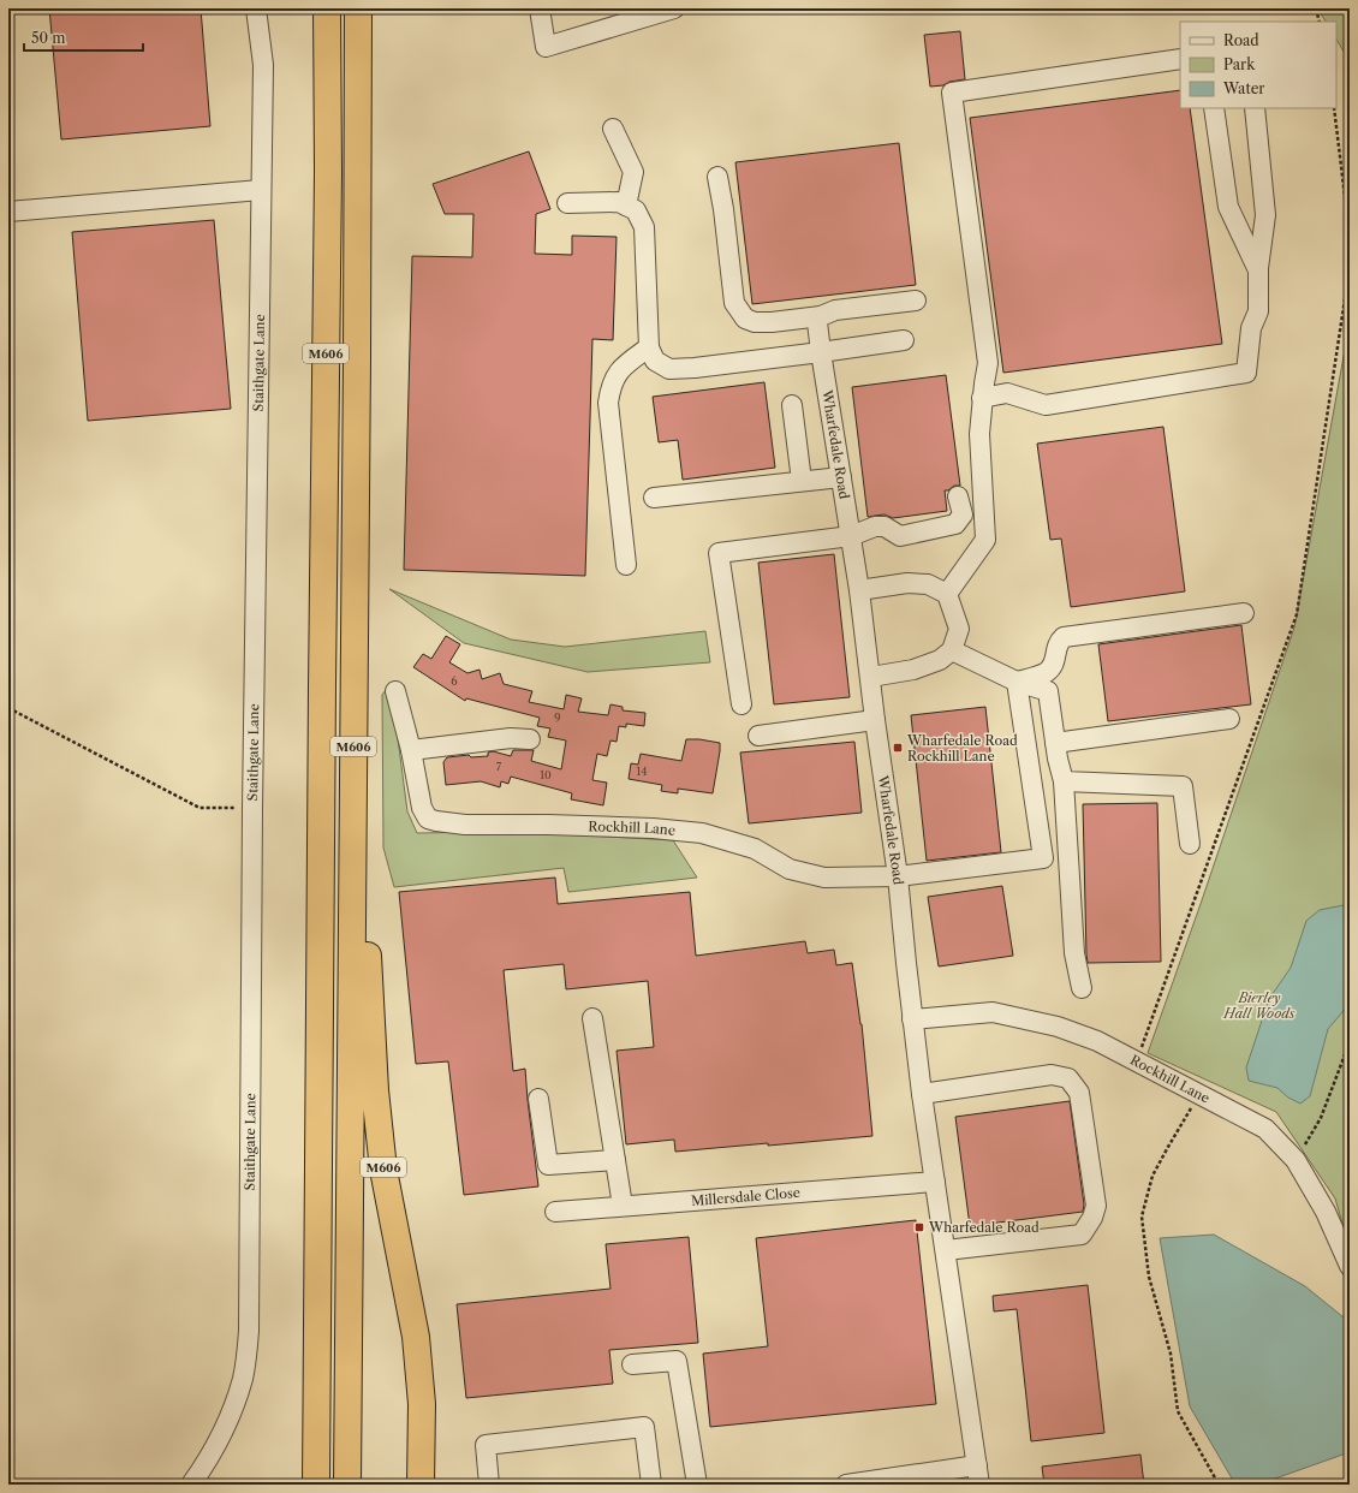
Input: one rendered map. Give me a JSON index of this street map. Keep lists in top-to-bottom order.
{
  "streets": {
    "highway": ["M606"],
    "street": [
      "Staithgate Lane",
      "Wharfedale Road",
      "Rockhill Lane",
      "Millersdale Close"
    ]
  },
  "crossings": [
    ["Wharfedale Road", "Rockhill Lane"],
    ["Wharfedale Road", "Millersdale Close"]
  ],
  "parks": ["Bierley Hall Woods"],
  "places": {
    "transit": ["Wharfedale Road Rockhill Lane", "Wharfedale Road"]
  },
  "house_numbers": [
    "6",
    "9",
    "7",
    "14",
    "10"
  ],
  "legend": ["Road", "Park", "Water"],
  "scale_bar": "50 m"
}
